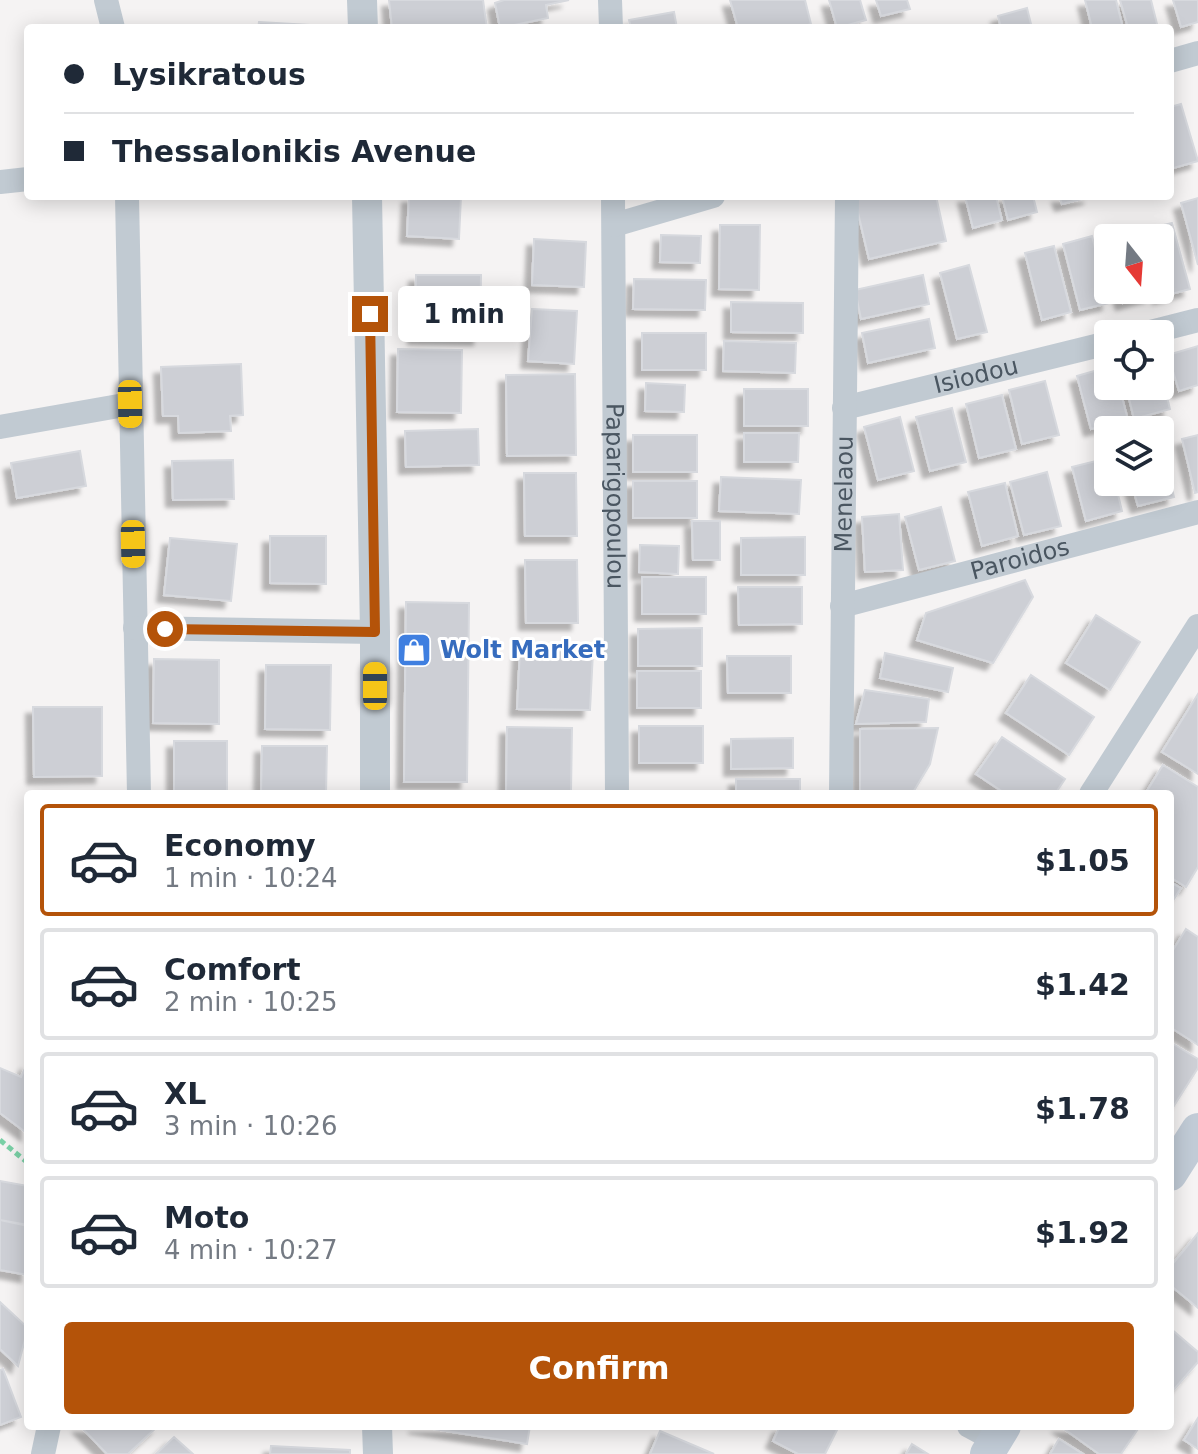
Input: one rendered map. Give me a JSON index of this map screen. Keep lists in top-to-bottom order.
{
  "streets": {
    "street": [
      "Isiodou",
      "Paparigopoulou",
      "Menelaou",
      "Paroidos"
    ]
  },
  "crossings": [
    ["Isiodou", "Menelaou"],
    ["Menelaou", "Paroidos"]
  ],
  "places": {
    "shop": ["Wolt Market"]
  },
  "north": "bottom",
  "page": {
    "banner": ["Lysikratous", "Thessalonikis Avenue"],
    "bubble": "1 min",
    "list": [
      {
        "name": "Economy",
        "note": "1 min · 10:24",
        "value": "$1.05"
      },
      {
        "name": "Comfort",
        "note": "2 min · 10:25",
        "value": "$1.42"
      },
      {
        "name": "XL",
        "note": "3 min · 10:26",
        "value": "$1.78"
      },
      {
        "name": "Moto",
        "note": "4 min · 10:27",
        "value": "$1.92"
      }
    ],
    "buttons": "Confirm"
  }
}
